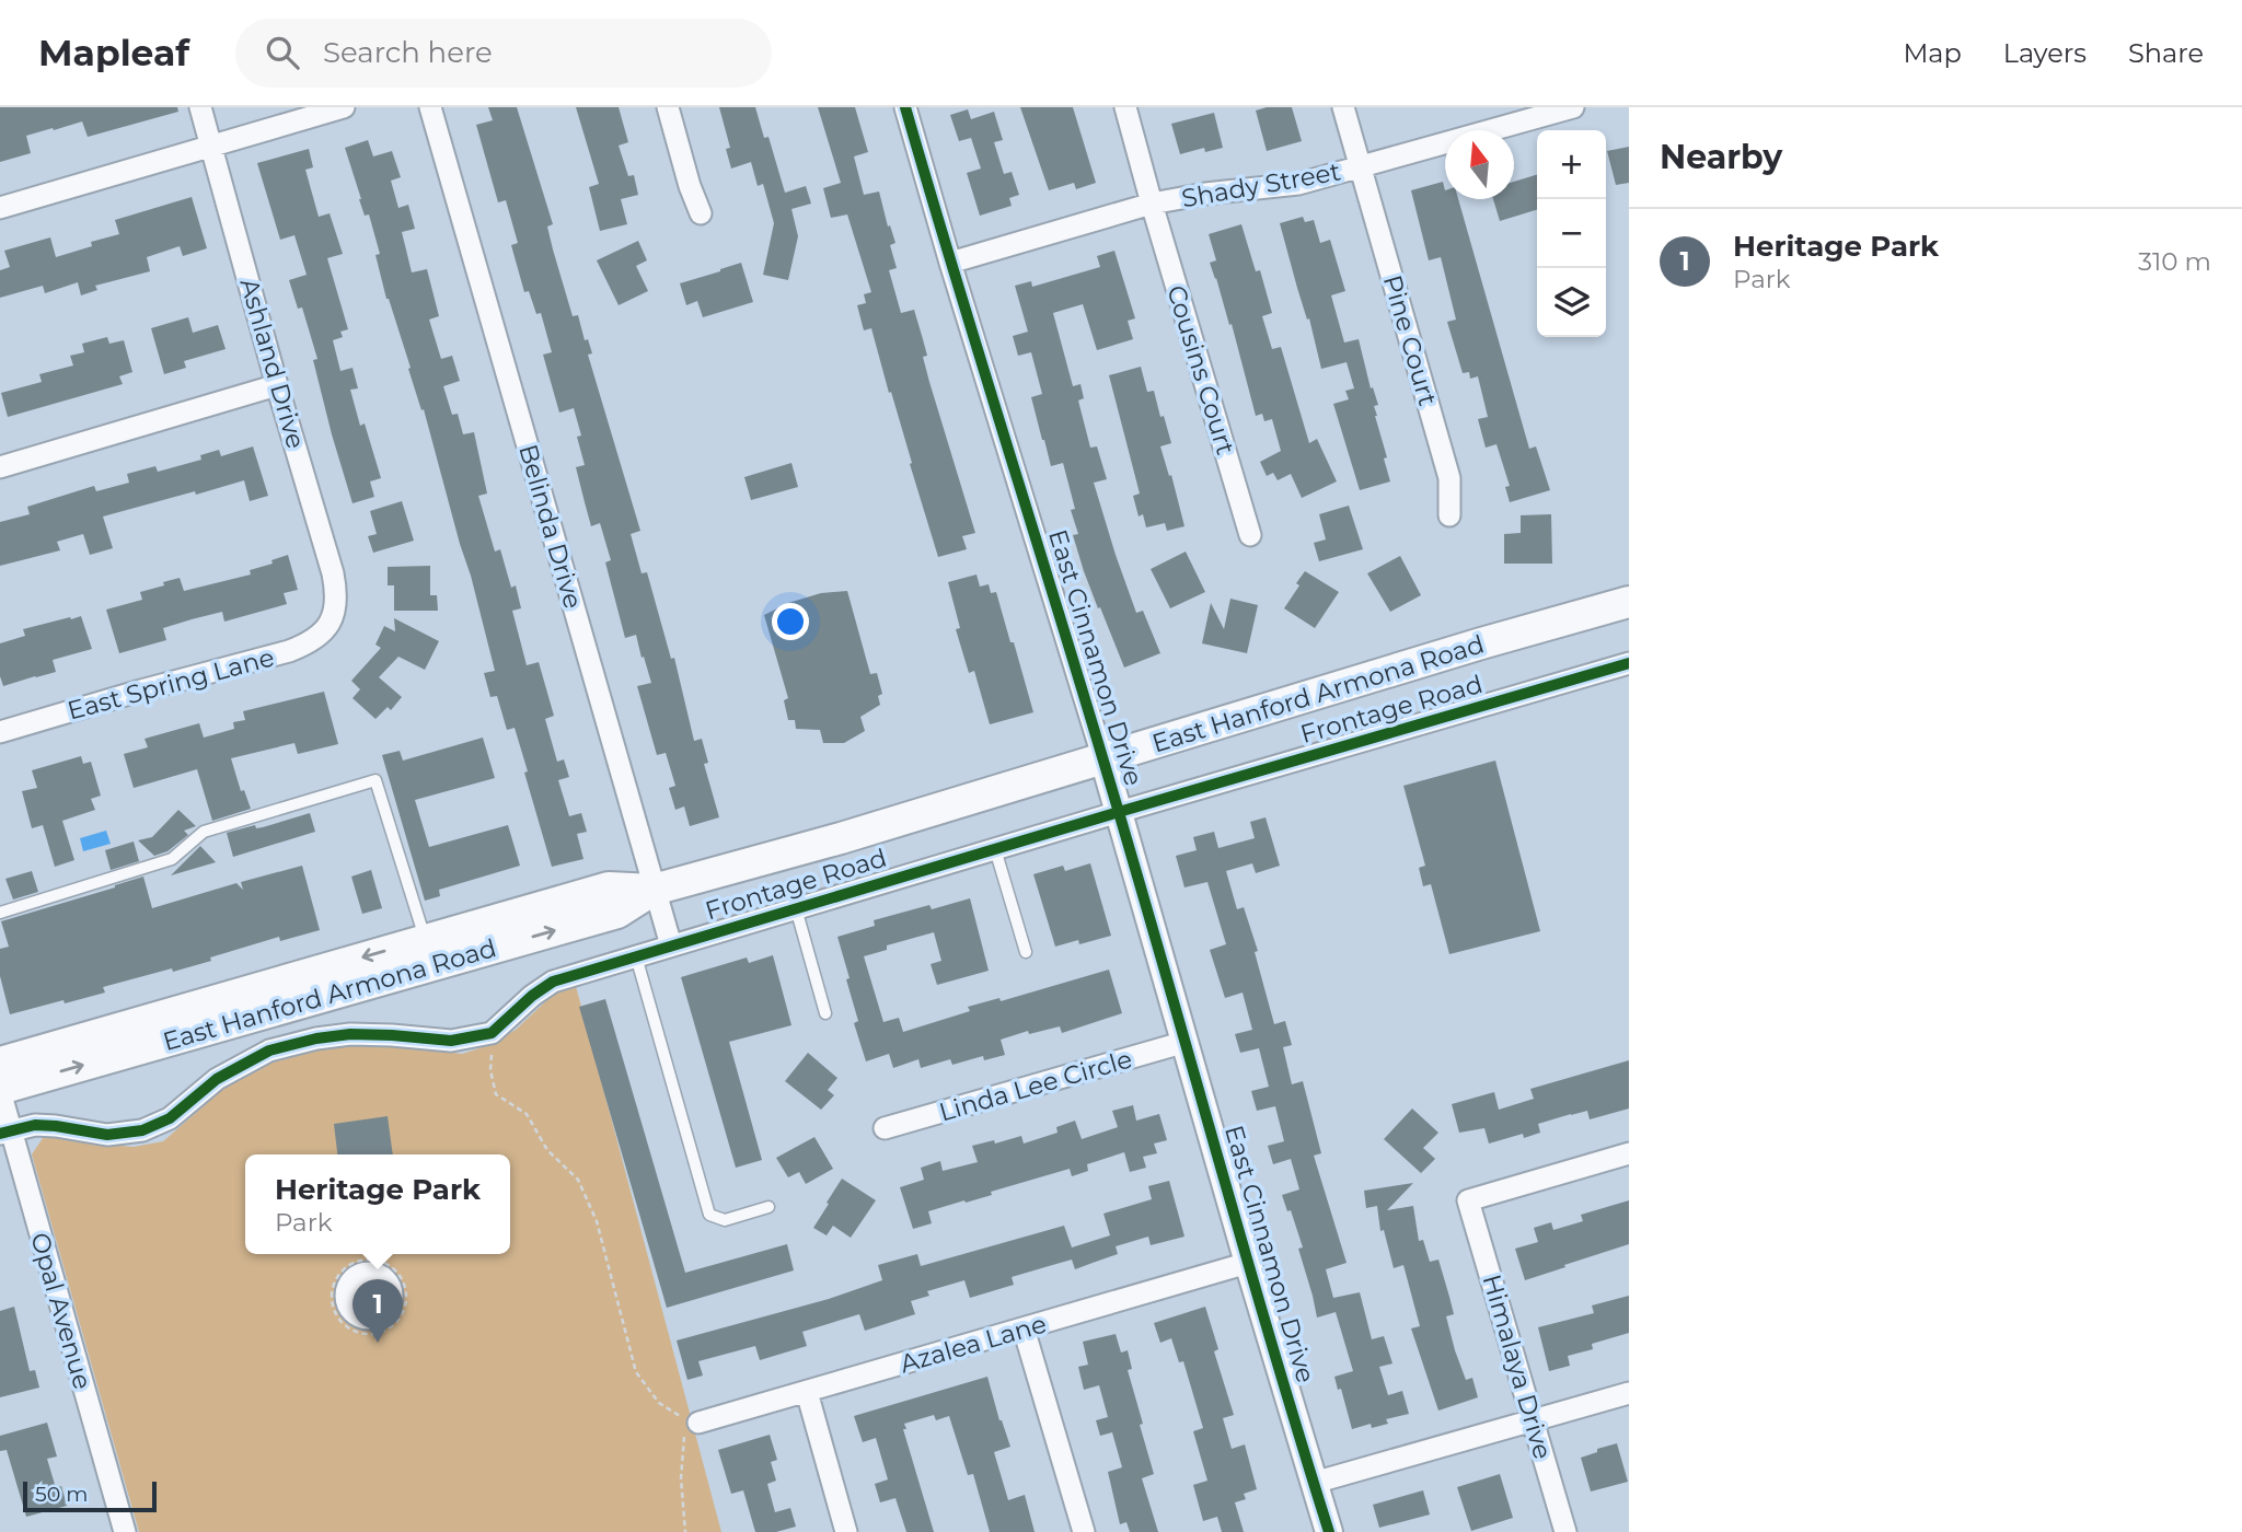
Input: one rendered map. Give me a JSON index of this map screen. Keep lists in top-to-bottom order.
{
  "streets": {
    "main road": ["East Hanford Armona Road"],
    "street": [
      "Shady Street",
      "Pine Court",
      "Ashland Drive",
      "Cousins Court",
      "Belinda Drive",
      "East Cinnamon Drive",
      "East Spring Lane",
      "Frontage Road",
      "Linda Lee Circle",
      "Opal Avenue",
      "Azalea Lane",
      "Himalaya Drive"
    ]
  },
  "crossings": [
    ["Shady Street", "Pine Court"],
    ["Shady Street", "Cousins Court"],
    ["Shady Street", "East Cinnamon Drive"],
    ["Ashland Drive", "East Spring Lane"],
    ["Belinda Drive", "East Hanford Armona Road"],
    ["Belinda Drive", "Frontage Road"],
    ["East Cinnamon Drive", "East Hanford Armona Road"],
    ["East Cinnamon Drive", "Frontage Road"],
    ["East Cinnamon Drive", "Linda Lee Circle"],
    ["East Cinnamon Drive", "Azalea Lane"],
    ["East Hanford Armona Road", "Opal Avenue"]
  ],
  "scale_bar": "50 m",
  "north": "top",
  "page": {
    "header": "Mapleaf",
    "search": "Search here",
    "nav": ["Map", "Layers", "Share"],
    "heading": "Nearby",
    "map_buttons": ["+", "−"],
    "list": [
      {
        "mark": "1",
        "name": "Heritage Park",
        "note": "Park",
        "value": "310 m"
      }
    ],
    "popup": ["Heritage Park", "Park"],
    "pins": "1",
    "scale": "50 m"
  }
}
